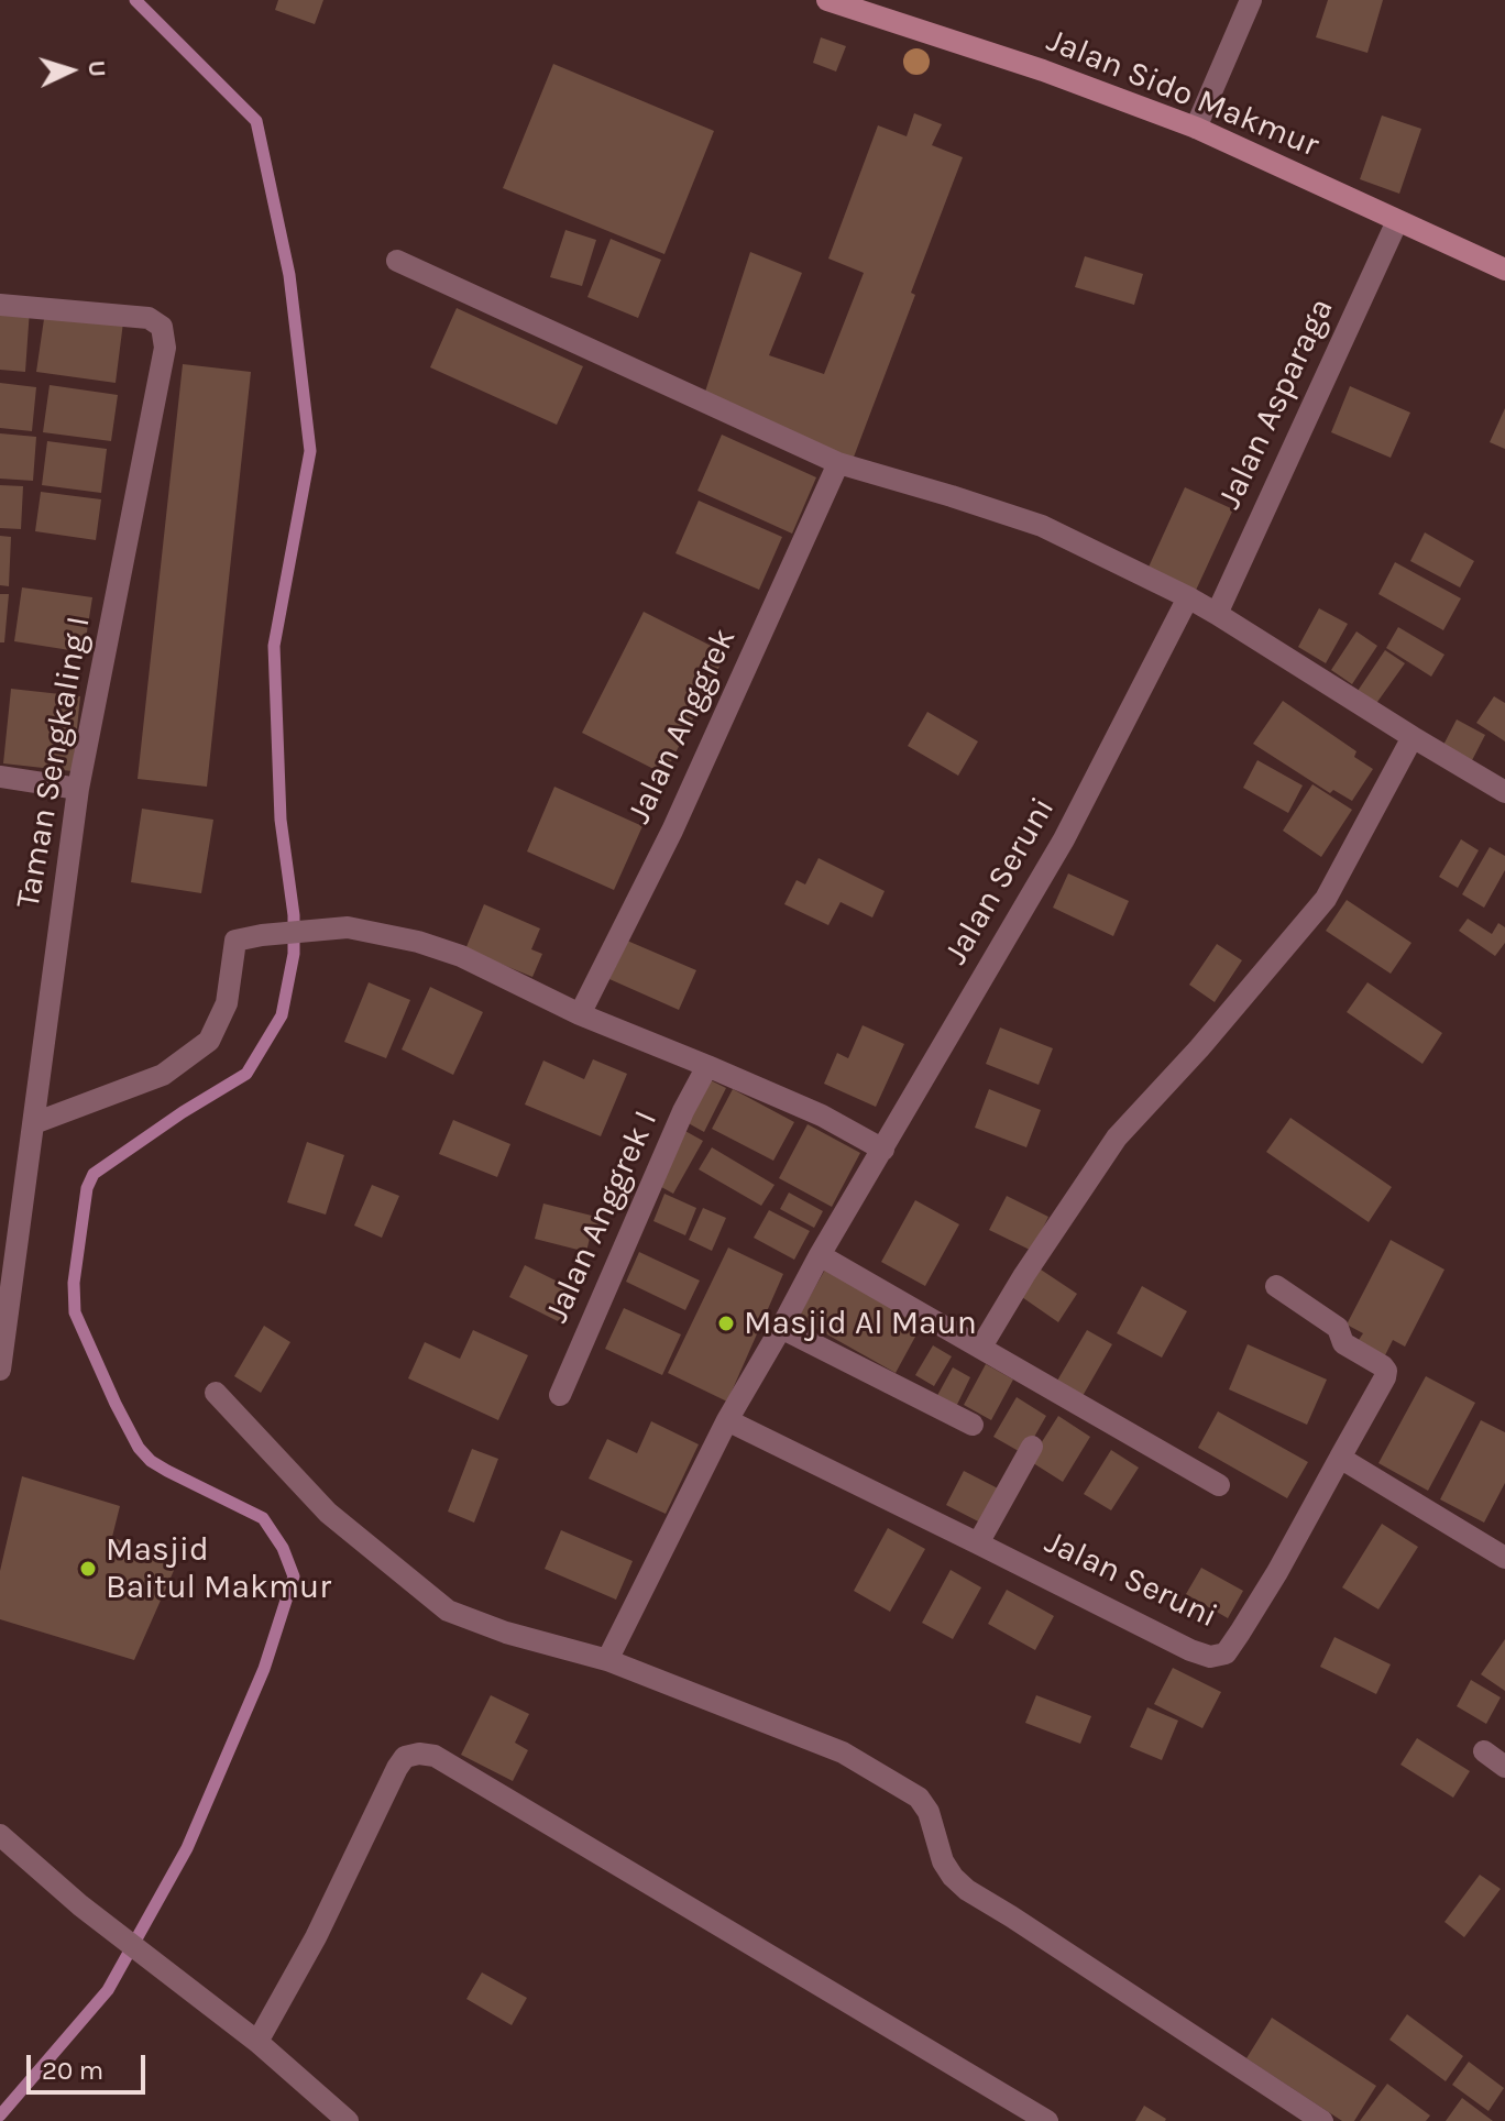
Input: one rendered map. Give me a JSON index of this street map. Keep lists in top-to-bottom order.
{
  "streets": {
    "main road": ["Jalan Sido Makmur"],
    "street": [
      "Jalan Asparaga",
      "Jalan Anggrek",
      "Taman Sengkaling I",
      "Jalan Seruni",
      "Jalan Anggrek I"
    ]
  },
  "crossings": [
    ["Jalan Sido Makmur", "Jalan Asparaga"]
  ],
  "places": ["Masjid Al Maun", "Masjid Baitul Makmur"],
  "scale_bar": "20 m",
  "north": "right"
}
